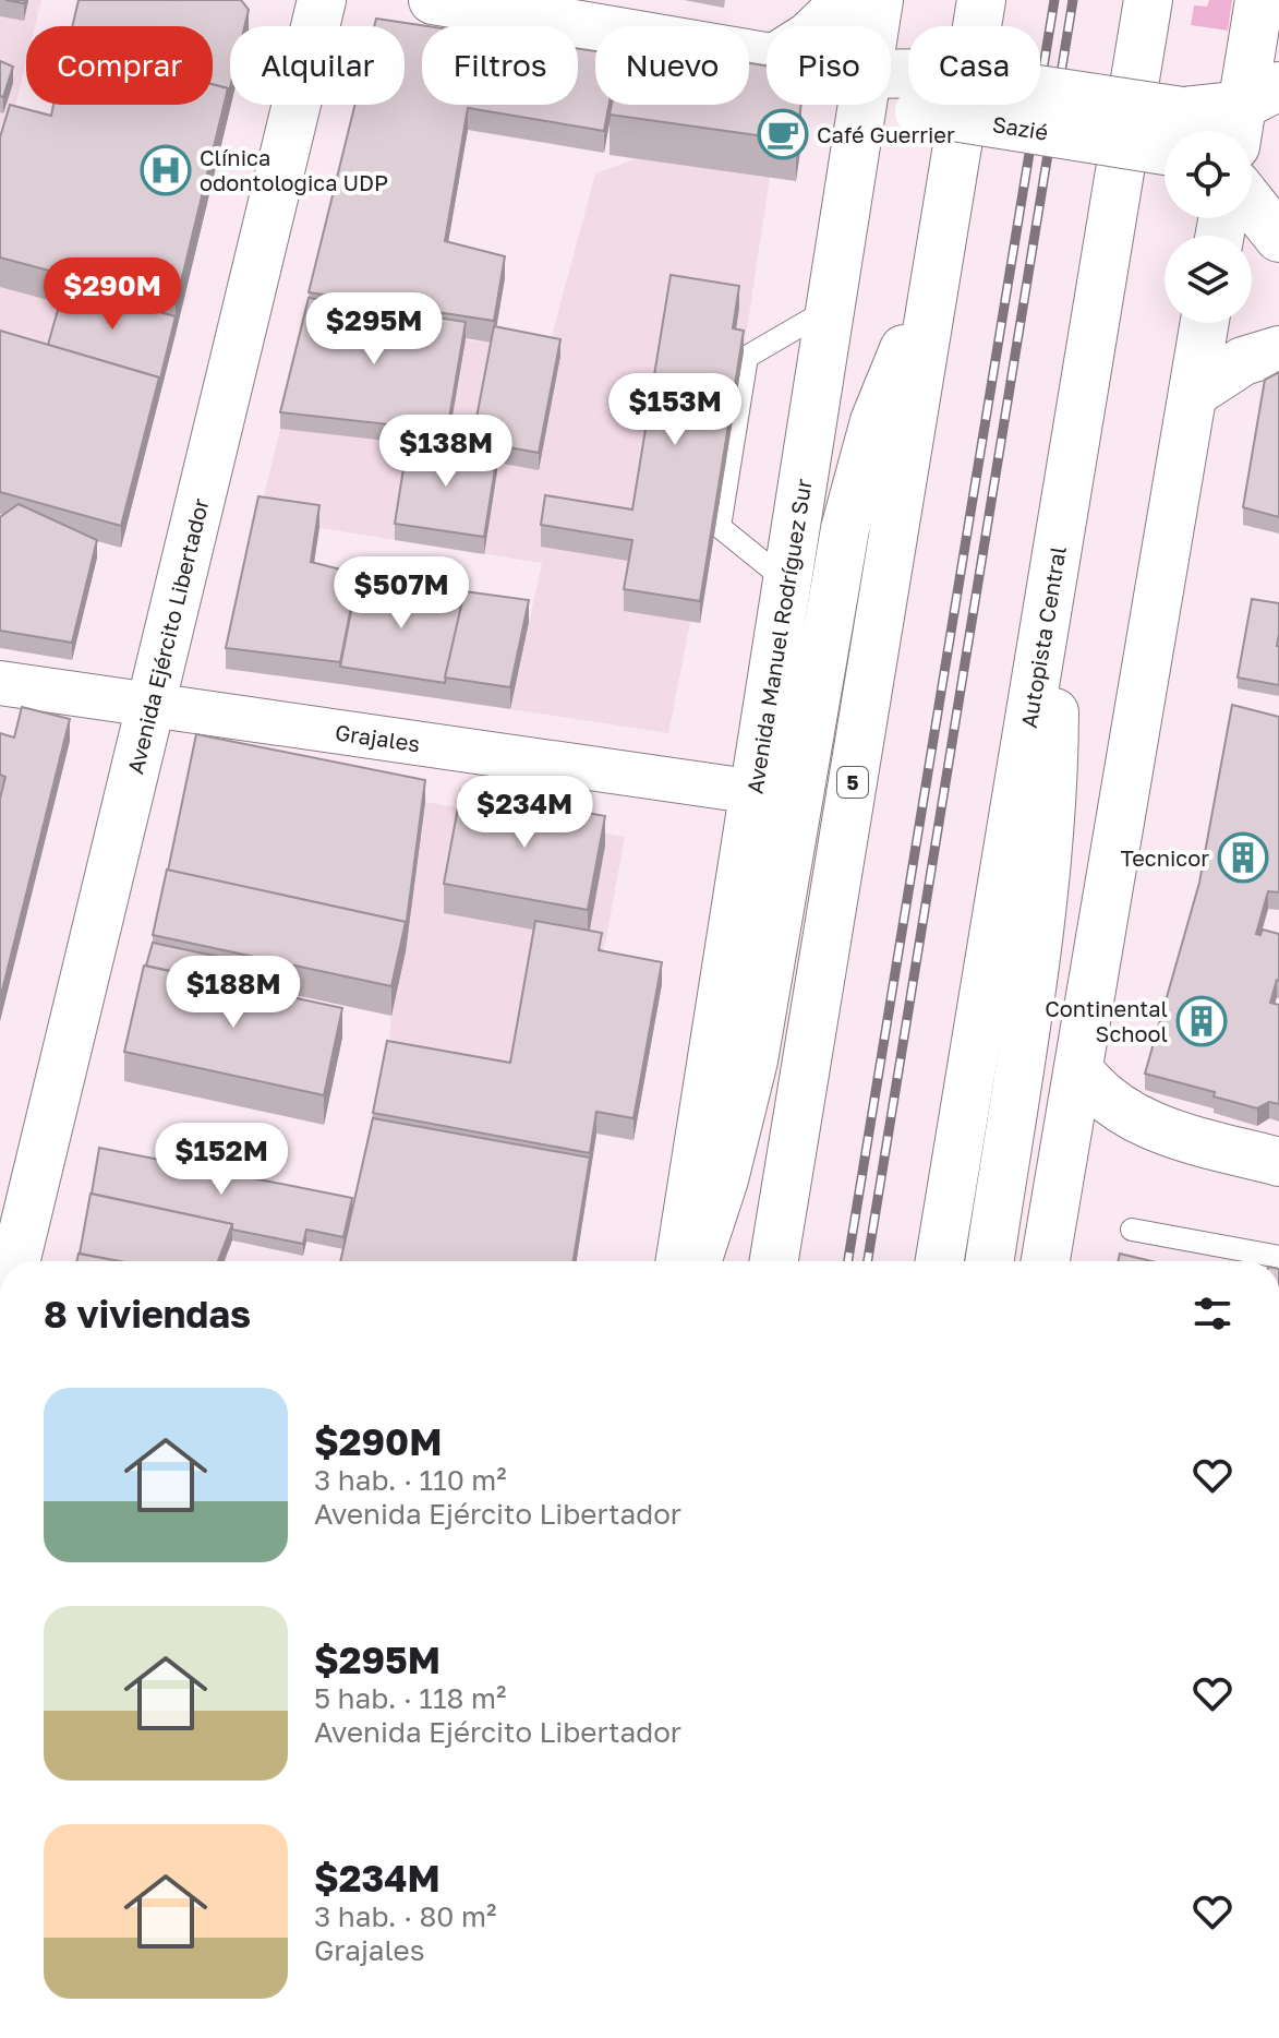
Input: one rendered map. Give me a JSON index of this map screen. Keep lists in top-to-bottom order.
{
  "streets": {
    "main road": [
      "Sazié",
      "Avenida Ejército Libertador",
      "Avenida Manuel Rodríguez Sur",
      "Autopista Central",
      "5"
    ],
    "street": ["Grajales"]
  },
  "crossings": [
    ["Avenida Ejército Libertador", "Grajales"],
    ["Avenida Manuel Rodríguez Sur", "Grajales"]
  ],
  "places": {
    "cafe": ["Café Guerrier"],
    "hospital": ["Clínica odontologica UDP"],
    "building": ["Tecnicor", "Continental School"]
  },
  "page": {
    "chip": [
      "Comprar",
      "Alquilar",
      "Filtros",
      "Nuevo",
      "Piso",
      "Casa"
    ],
    "price": [
      "$290M",
      "$295M",
      "$153M",
      "$138M",
      "$507M",
      "$234M",
      "$188M",
      "$152M"
    ],
    "heading": "8 viviendas",
    "list": [
      {
        "name": "$290M",
        "note": "3 hab. · 110 m² · Avenida Ejército Libertador"
      },
      {
        "name": "$295M",
        "note": "5 hab. · 118 m² · Avenida Ejército Libertador"
      },
      {
        "name": "$234M",
        "note": "3 hab. · 80 m² · Grajales"
      }
    ]
  }
}
